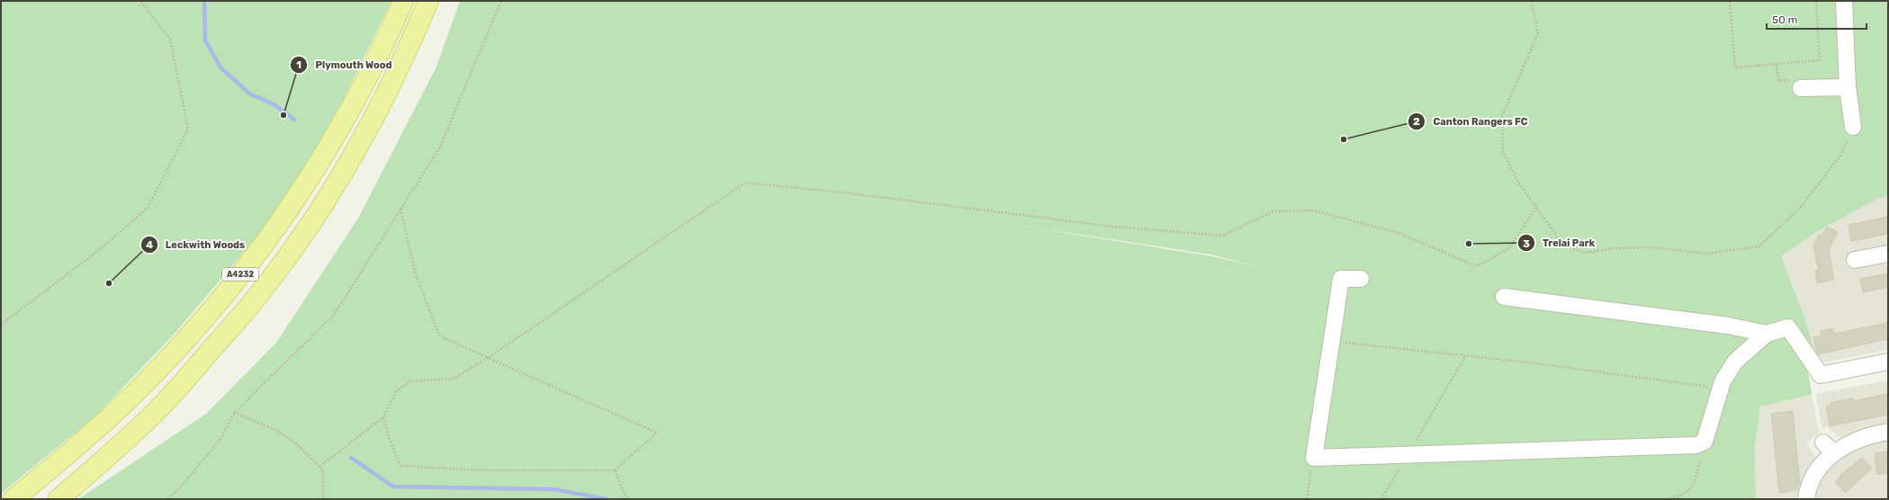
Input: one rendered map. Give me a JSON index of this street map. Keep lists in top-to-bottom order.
{
  "streets": {
    "main road": ["A4232"]
  },
  "places": [
    "Plymouth Wood",
    "Canton Rangers FC",
    "Trelai Park",
    "Leckwith Woods"
  ],
  "scale_bar": "50 m"
}
